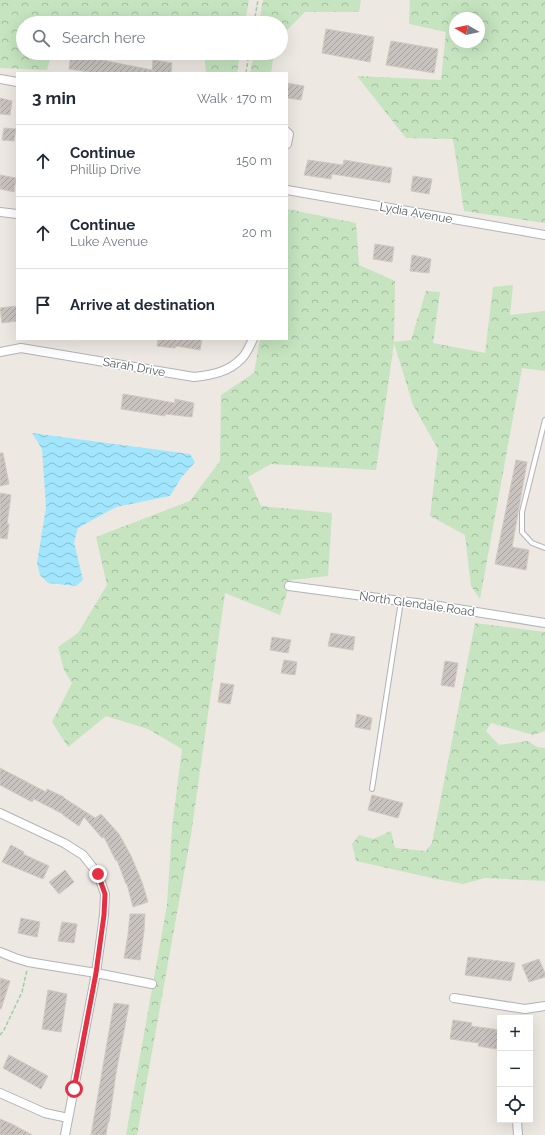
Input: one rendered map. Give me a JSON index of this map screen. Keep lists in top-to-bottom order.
{
  "streets": {
    "street": ["Lydia Avenue", "Sarah Drive", "North Glendale Road"]
  },
  "north": "left",
  "page": {
    "search": "Search here",
    "heading": ["3 min", "Walk · 170 m"],
    "list": [
      ["Continue", "Phillip Drive", "150 m"],
      ["Continue", "Luke Avenue", "20 m"],
      "Arrive at destination"
    ],
    "map_buttons": ["+", "−"]
  }
}
